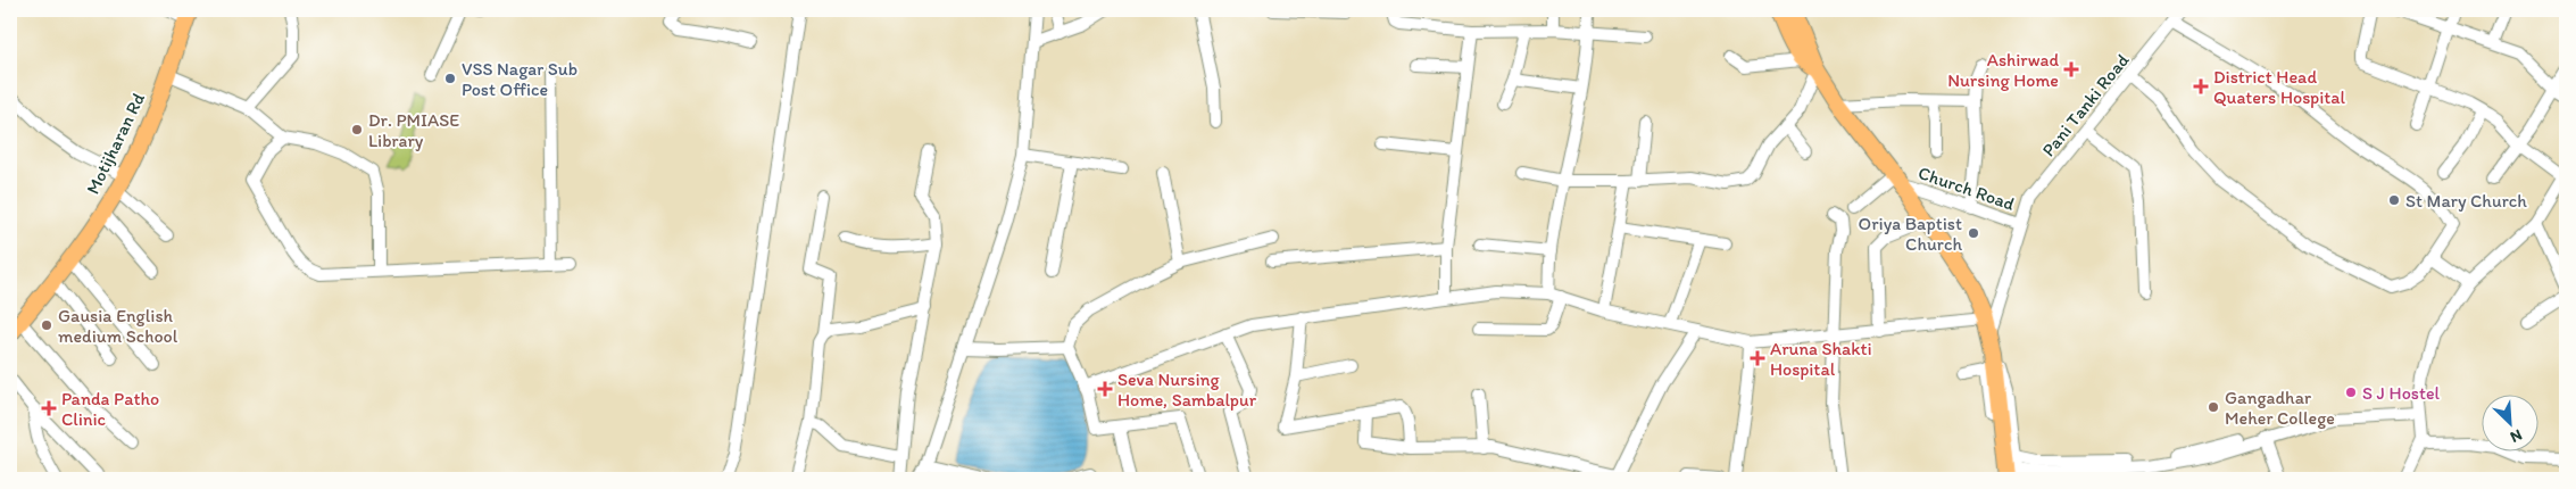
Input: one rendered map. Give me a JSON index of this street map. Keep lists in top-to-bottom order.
{
  "streets": {
    "main road": ["Motijharan Rd"],
    "street": ["Pani Tanki Road", "Church Road"]
  },
  "crossings": [
    ["Pani Tanki Road", "Church Road"]
  ],
  "places": {
    "health": [
      "Ashirwad Nursing Home",
      "District Head Quaters Hospital",
      "Aruna Shakti Hospital",
      "Seva Nursing Home, Sambalpur",
      "Panda Patho Clinic"
    ],
    "other": [
      "VSS Nagar Sub Post Office",
      "Dr. PMIASE Library",
      "St Mary Church",
      "Oriya Baptist Church",
      "Gausia English medium School",
      "S J Hostel",
      "Gangadhar Meher College"
    ]
  },
  "north": "bottom right"
}
